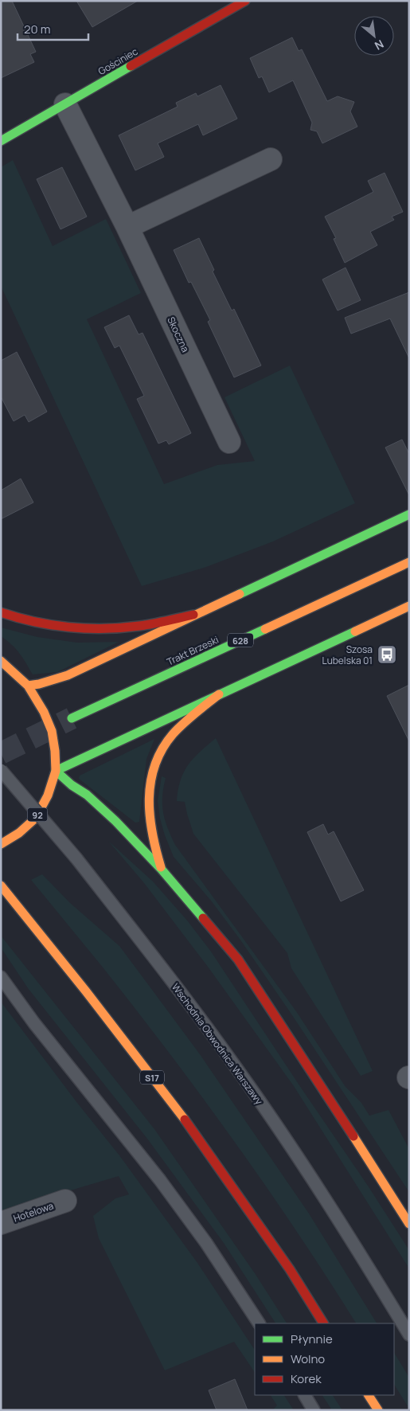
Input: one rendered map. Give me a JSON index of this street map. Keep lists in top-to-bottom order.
{
  "streets": {
    "main road": [
      "Gościniec",
      "628",
      "Trakt Brzeski",
      "92",
      "S17"
    ],
    "street": ["Skoczna", "Hotelowa"],
    "lane": ["Wschodnia Obwodnica Warszawy"]
  },
  "crossings": [
    ["Gościniec", "Skoczna"]
  ],
  "places": {
    "bus stop": ["Szosa Lubelska 01"]
  },
  "legend": ["Płynnie", "Wolno", "Korek"],
  "scale_bar": "20 m",
  "north": "bottom right"
}
